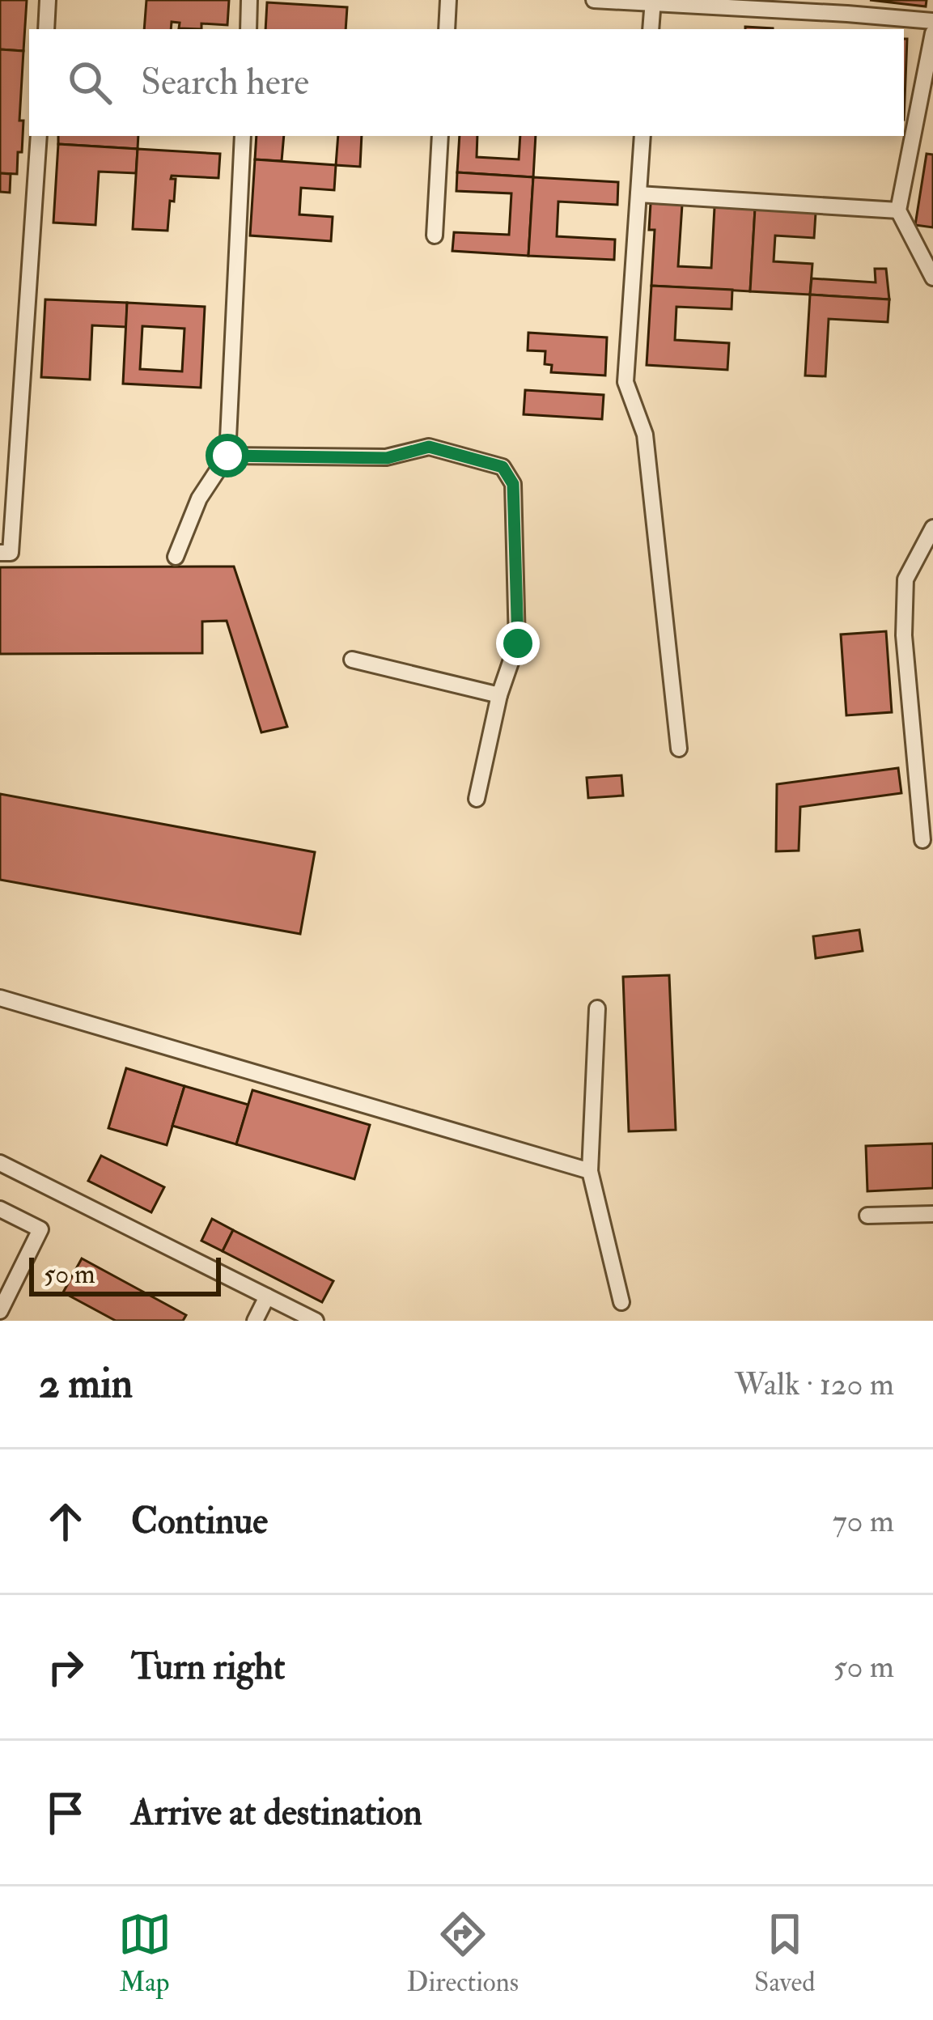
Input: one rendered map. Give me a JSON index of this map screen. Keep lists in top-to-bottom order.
{
  "scale_bar": "50 m",
  "page": {
    "search": "Search here",
    "scale": "50 m",
    "heading": ["2 min", "Walk · 120 m"],
    "list": [
      ["Continue", "70 m"],
      ["Turn right", "50 m"],
      "Arrive at destination"
    ],
    "nav": ["Map", "Directions", "Saved"]
  }
}
